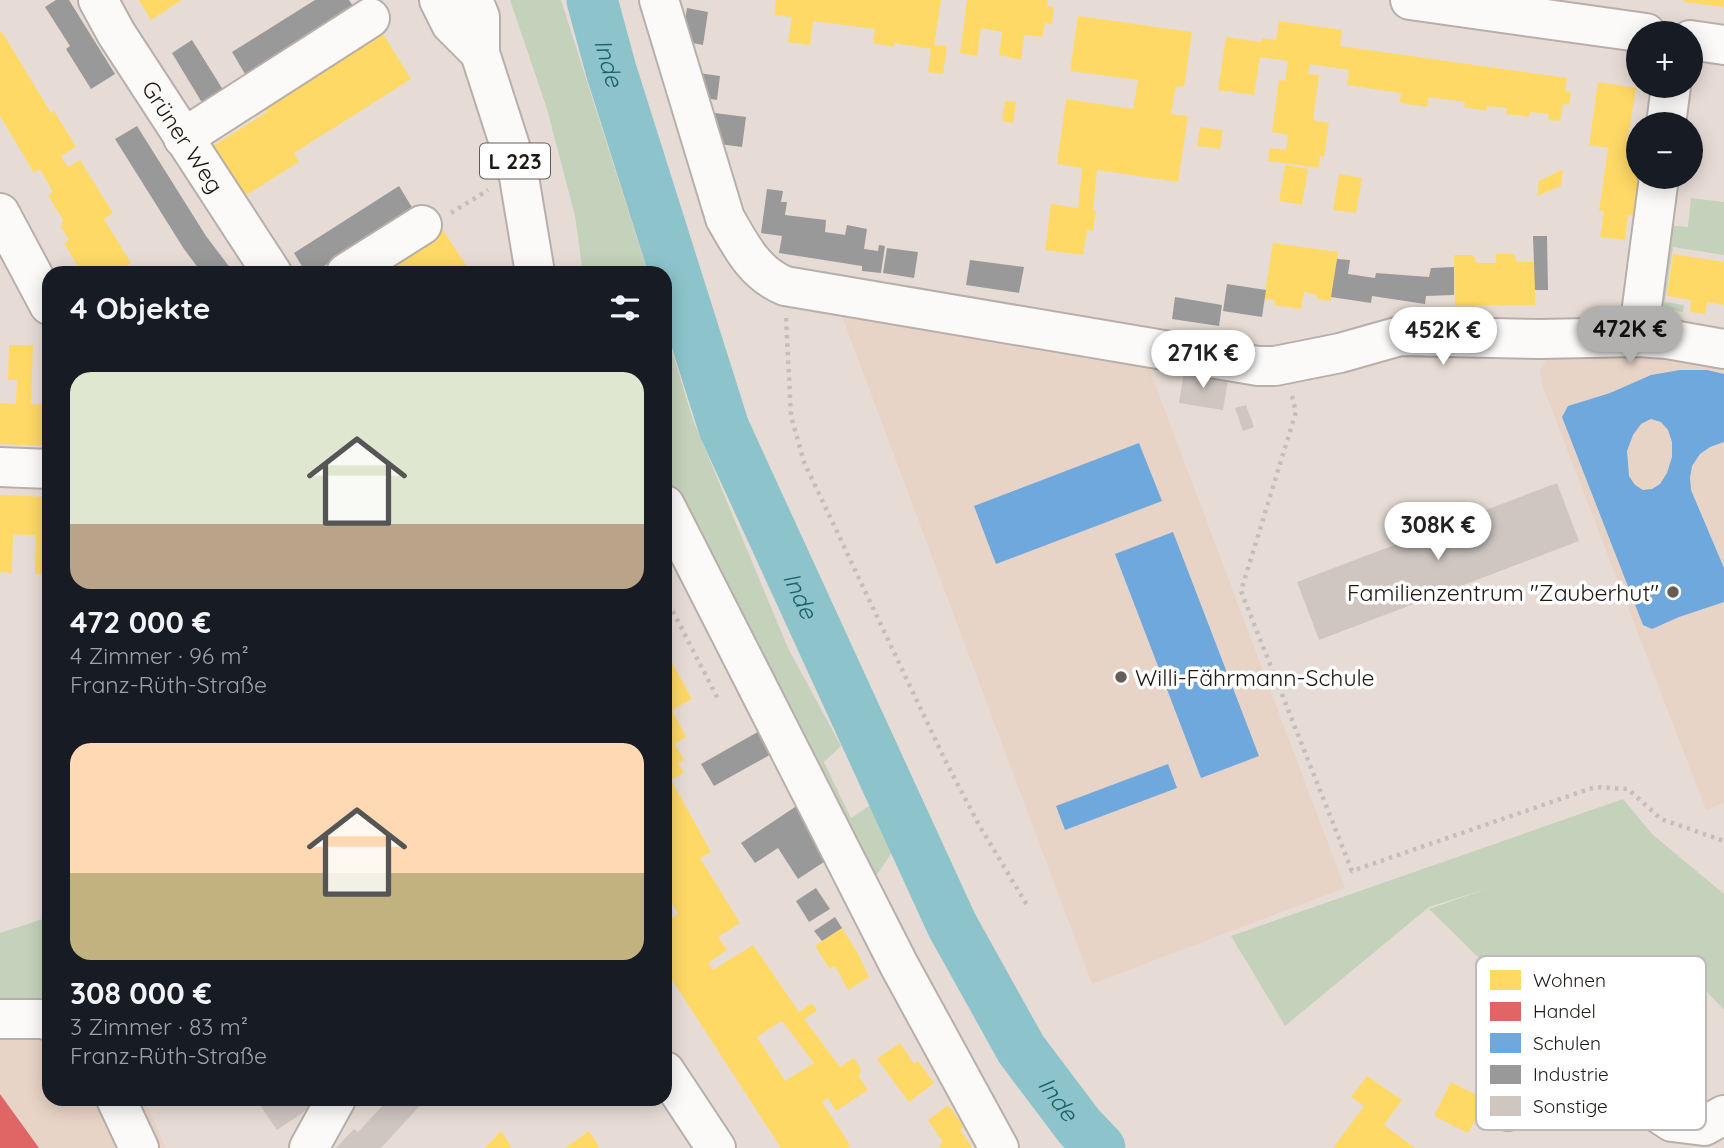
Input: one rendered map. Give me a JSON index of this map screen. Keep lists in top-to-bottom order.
{
  "streets": {
    "street": ["Grüner Weg", "L 223"]
  },
  "water": ["Inde"],
  "places": ["Familienzentrum \"Zauberhut\"", "Willi-Fährmann-Schule"],
  "legend": [
    "Wohnen",
    "Handel",
    "Schulen",
    "Industrie",
    "Sonstige"
  ],
  "page": {
    "map_buttons": ["+", "−"],
    "heading": "4 Objekte",
    "price": [
      "472K €",
      "452K €",
      "271K €",
      "308K €"
    ],
    "list": [
      {
        "name": "472 000 €",
        "note": "4 Zimmer · 96 m² · Franz-Rüth-Straße"
      },
      {
        "name": "308 000 €",
        "note": "3 Zimmer · 83 m² · Franz-Rüth-Straße"
      }
    ]
  }
}
